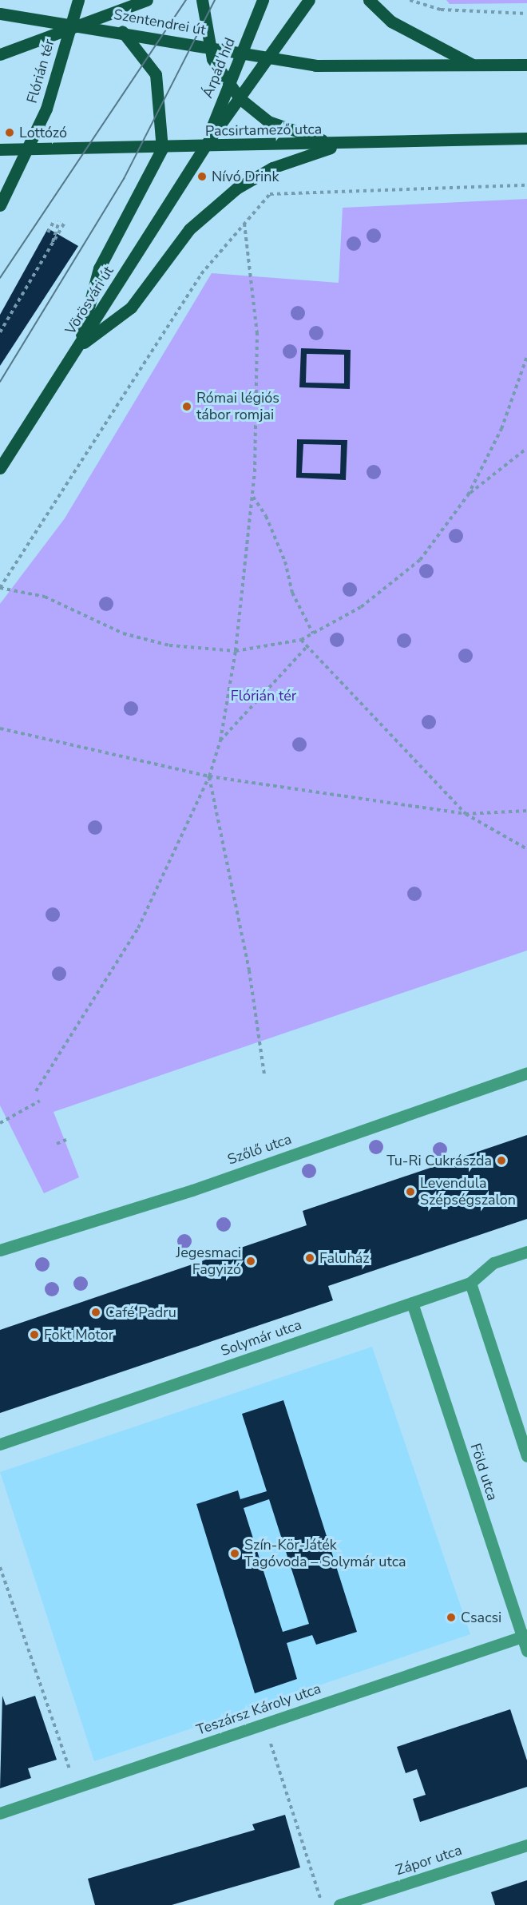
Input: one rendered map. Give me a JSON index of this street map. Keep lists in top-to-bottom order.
{
  "streets": {
    "main road": [
      "Szentendrei út",
      "Árpád híd",
      "Flórián tér",
      "Pacsirtamező utca",
      "Vörösvári út"
    ],
    "street": [
      "Szőlő utca",
      "Solymár utca",
      "Föld utca",
      "Teszársz Károly utca",
      "Zápor utca"
    ]
  },
  "crossings": [
    ["Szentendrei út", "Árpád híd"],
    ["Szentendrei út", "Flórián tér"],
    ["Árpád híd", "Pacsirtamező utca"],
    ["Árpád híd", "Vörösvári út"],
    ["Flórián tér", "Pacsirtamező utca"],
    ["Pacsirtamező utca", "Vörösvári út"],
    ["Solymár utca", "Föld utca"],
    ["Föld utca", "Teszársz Károly utca"]
  ],
  "parks": ["Flórián tér"],
  "places": [
    "Lottózó",
    "Nívó Drink",
    "Római légiós tábor romjai",
    "Tu-Ri Cukrászda",
    "Levendula Szépségszalon",
    "Faluház",
    "Jegesmaci Fagyizó",
    "Café Padru",
    "Fokt Motor",
    "Szín-Kör-Játék Tagóvoda – Solymár utca",
    "Csacsi"
  ]
}
